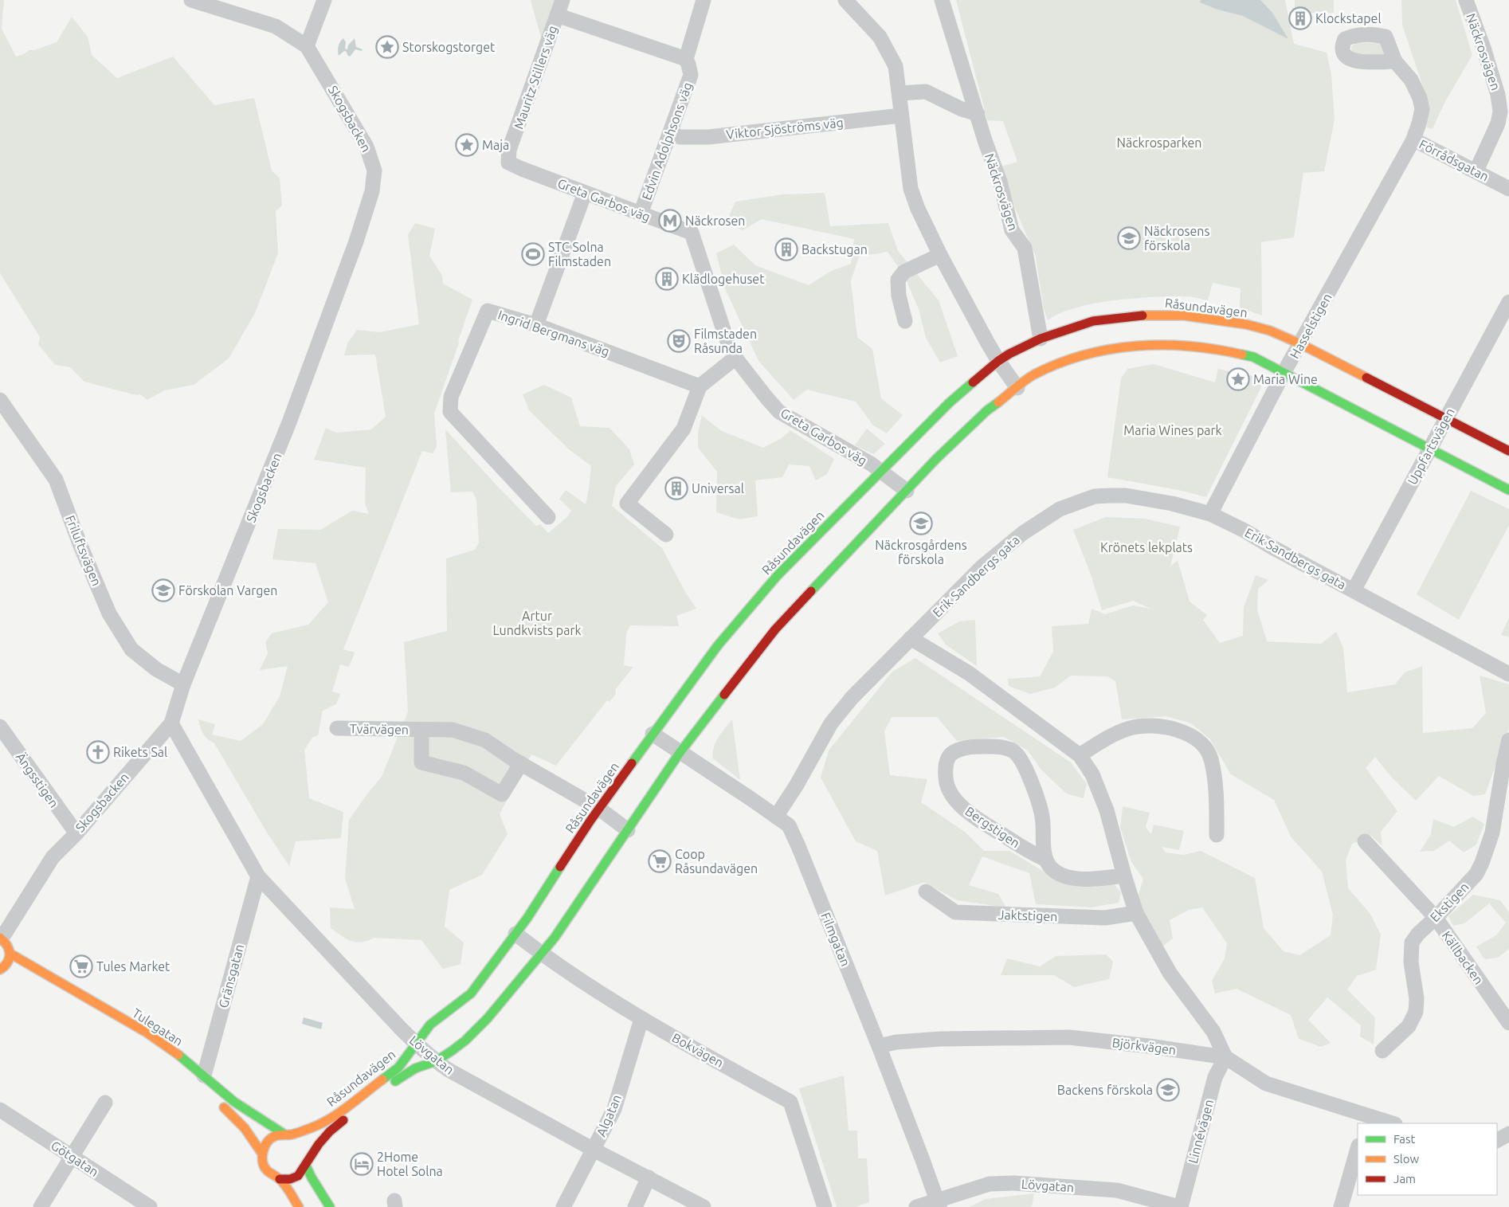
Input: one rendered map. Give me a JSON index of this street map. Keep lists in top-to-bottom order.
{
  "streets": {
    "street": [
      "Näckrosvägen",
      "Mauritz Stillers väg",
      "Skogsbacken",
      "Viktor Sjöströms väg",
      "Edvin Adolphsons väg",
      "Förrådsgatan",
      "Greta Garbos väg",
      "Råsundavägen",
      "Hasselstigen",
      "Ingrid Bergmans väg",
      "Uppfartsvägen",
      "Friluftsvägen",
      "Erik Sandbergs gata",
      "Tvärvägen",
      "Ängsstigen",
      "Bergstigen",
      "Ekstigen",
      "Jaktstigen",
      "Filmgatan",
      "Källbacken",
      "Gränsgatan",
      "Tulegatan",
      "Björkvägen",
      "Bokvägen",
      "Lövgatan",
      "Algatan",
      "Linnévägen",
      "Götgatan"
    ]
  },
  "crossings": [
    ["Näckrosvägen", "Förrådsgatan"],
    ["Näckrosvägen", "Råsundavägen"],
    ["Mauritz Stillers väg", "Greta Garbos väg"],
    ["Skogsbacken", "Friluftsvägen"],
    ["Skogsbacken", "Ängsstigen"],
    ["Skogsbacken", "Tulegatan"],
    ["Viktor Sjöströms väg", "Edvin Adolphsons väg"],
    ["Edvin Adolphsons väg", "Greta Garbos väg"],
    ["Förrådsgatan", "Hasselstigen"],
    ["Greta Garbos väg", "Råsundavägen"],
    ["Råsundavägen", "Hasselstigen"],
    ["Råsundavägen", "Uppfartsvägen"],
    ["Råsundavägen", "Tvärvägen"],
    ["Råsundavägen", "Filmgatan"],
    ["Råsundavägen", "Tulegatan"],
    ["Råsundavägen", "Bokvägen"],
    ["Råsundavägen", "Lövgatan"],
    ["Hasselstigen", "Erik Sandbergs gata"],
    ["Uppfartsvägen", "Erik Sandbergs gata"],
    ["Erik Sandbergs gata", "Filmgatan"],
    ["Ekstigen", "Källbacken"],
    ["Filmgatan", "Björkvägen"],
    ["Filmgatan", "Lövgatan"],
    ["Gränsgatan", "Tulegatan"],
    ["Gränsgatan", "Lövgatan"],
    ["Björkvägen", "Linnévägen"],
    ["Bokvägen", "Algatan"],
    ["Lövgatan", "Algatan"],
    ["Lövgatan", "Linnévägen"]
  ],
  "parks": [
    "Näckrosparken",
    "Maria Wines park",
    "Krönets lekplats",
    "Artur Lundkvists park"
  ],
  "places": {
    "building": [
      "Klockstapel",
      "Backstugan",
      "Klädlogehuset",
      "Universal"
    ],
    "place": ["Storskogstorget", "Maja", "Maria Wine"],
    "metro station": ["Näckrosen"],
    "school or university": [
      "Näckrosens förskola",
      "Näckrosgårdens förskola",
      "Förskolan Vargen",
      "Backens förskola"
    ],
    "sports": ["STC Solna Filmstaden"],
    "theatre": ["Filmstaden Råsunda"],
    "church": ["Rikets Sal"],
    "supermarket": ["Coop Råsundavägen", "Tules Market"],
    "hotel": ["2Home Hotel Solna"]
  },
  "legend": ["Fast", "Slow", "Jam"]
}
